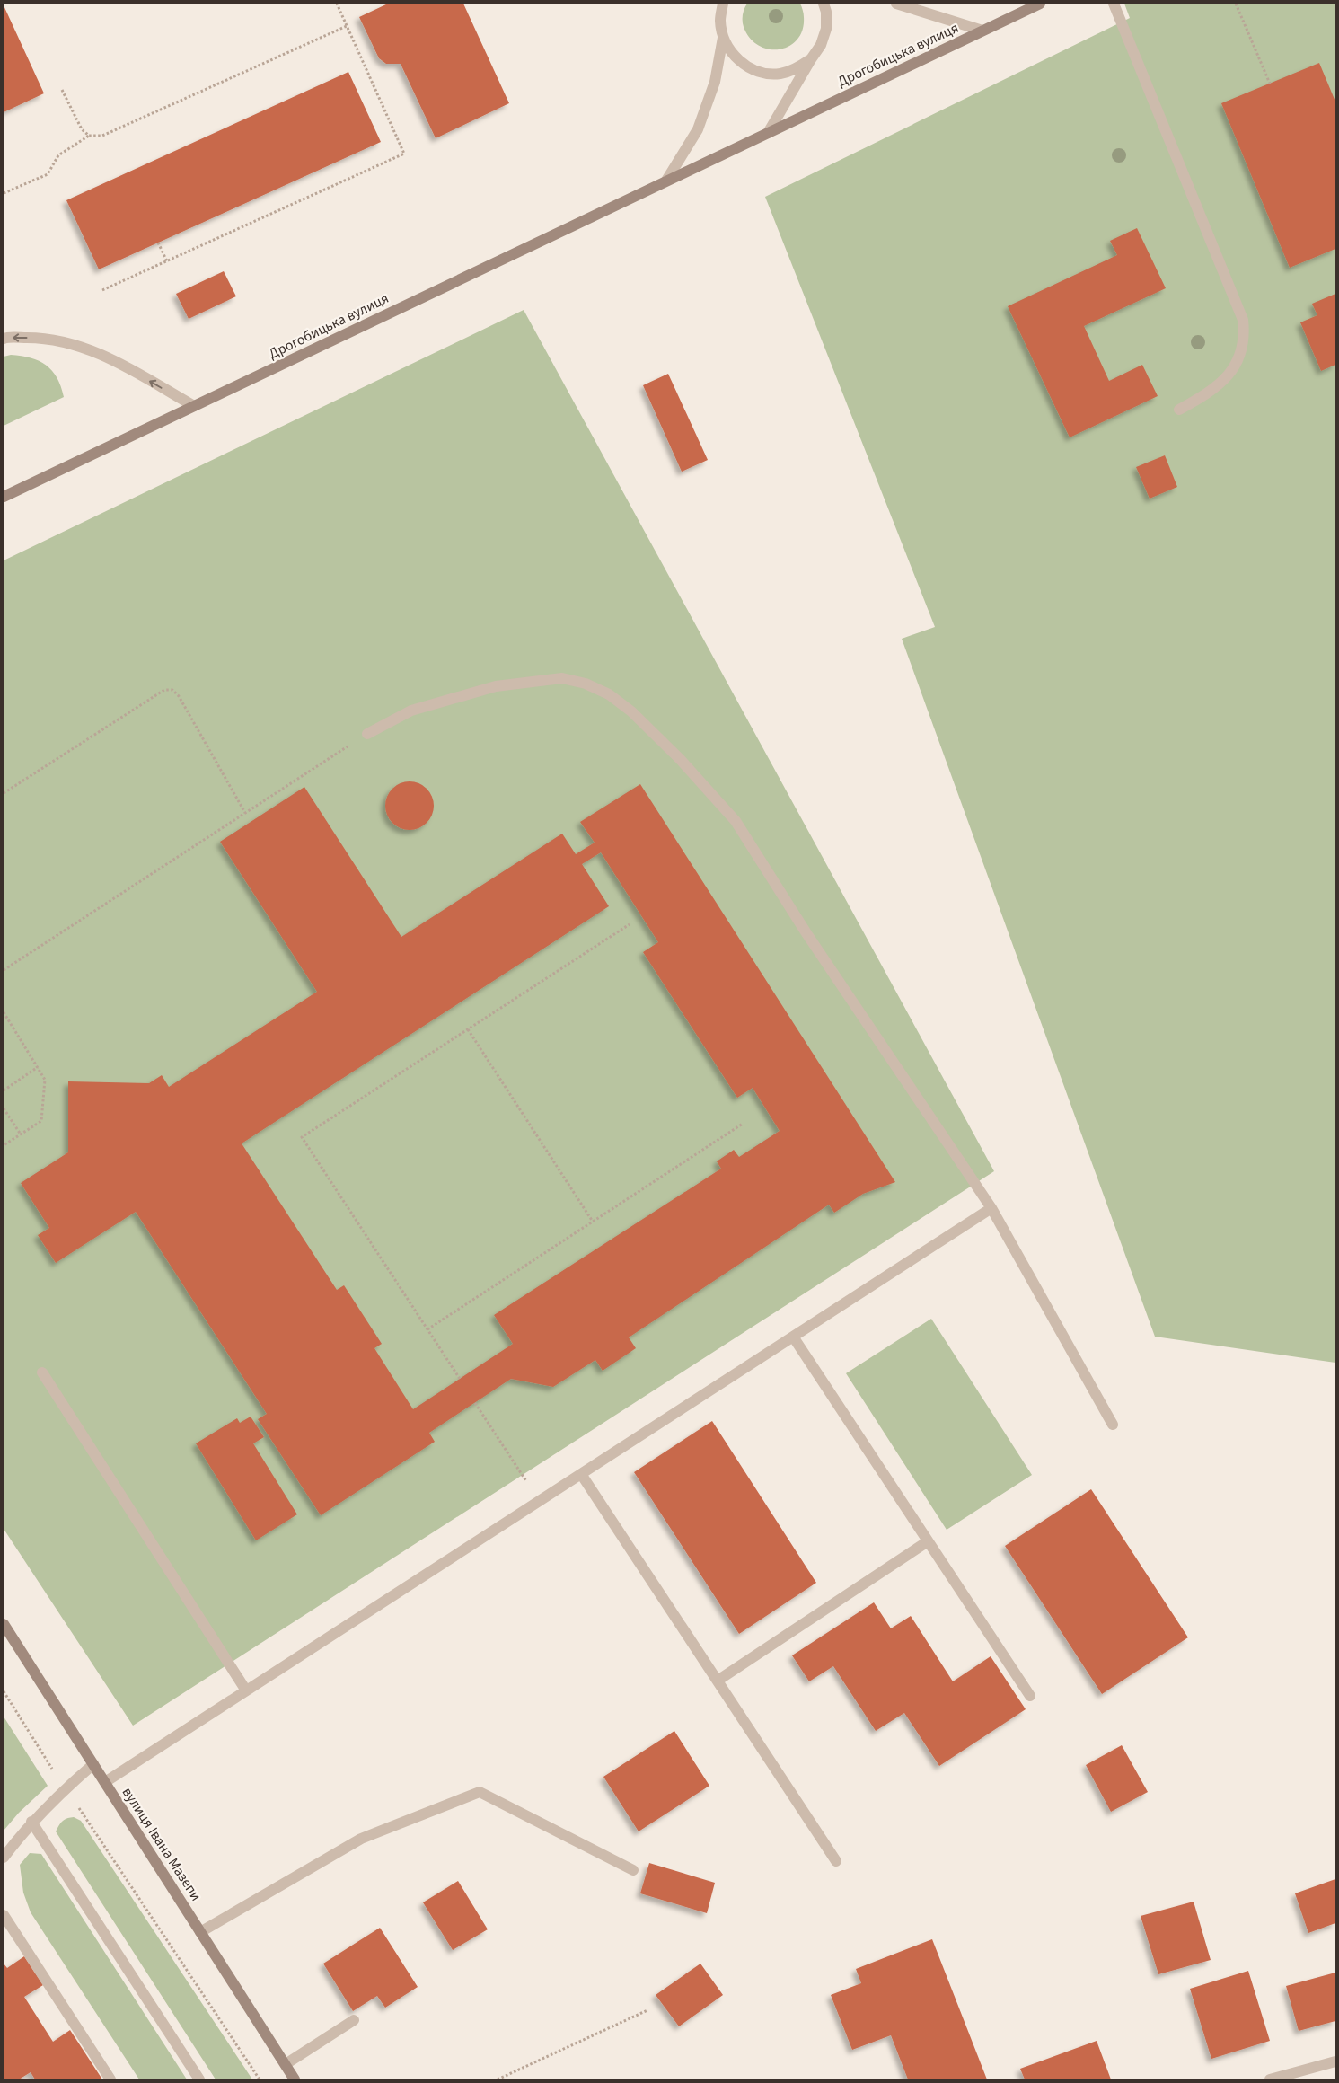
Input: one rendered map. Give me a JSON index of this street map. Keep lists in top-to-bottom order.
{
  "streets": {
    "main road": ["Дрогобицька вулиця", "вулиця Івана Мазепи"]
  }
}
